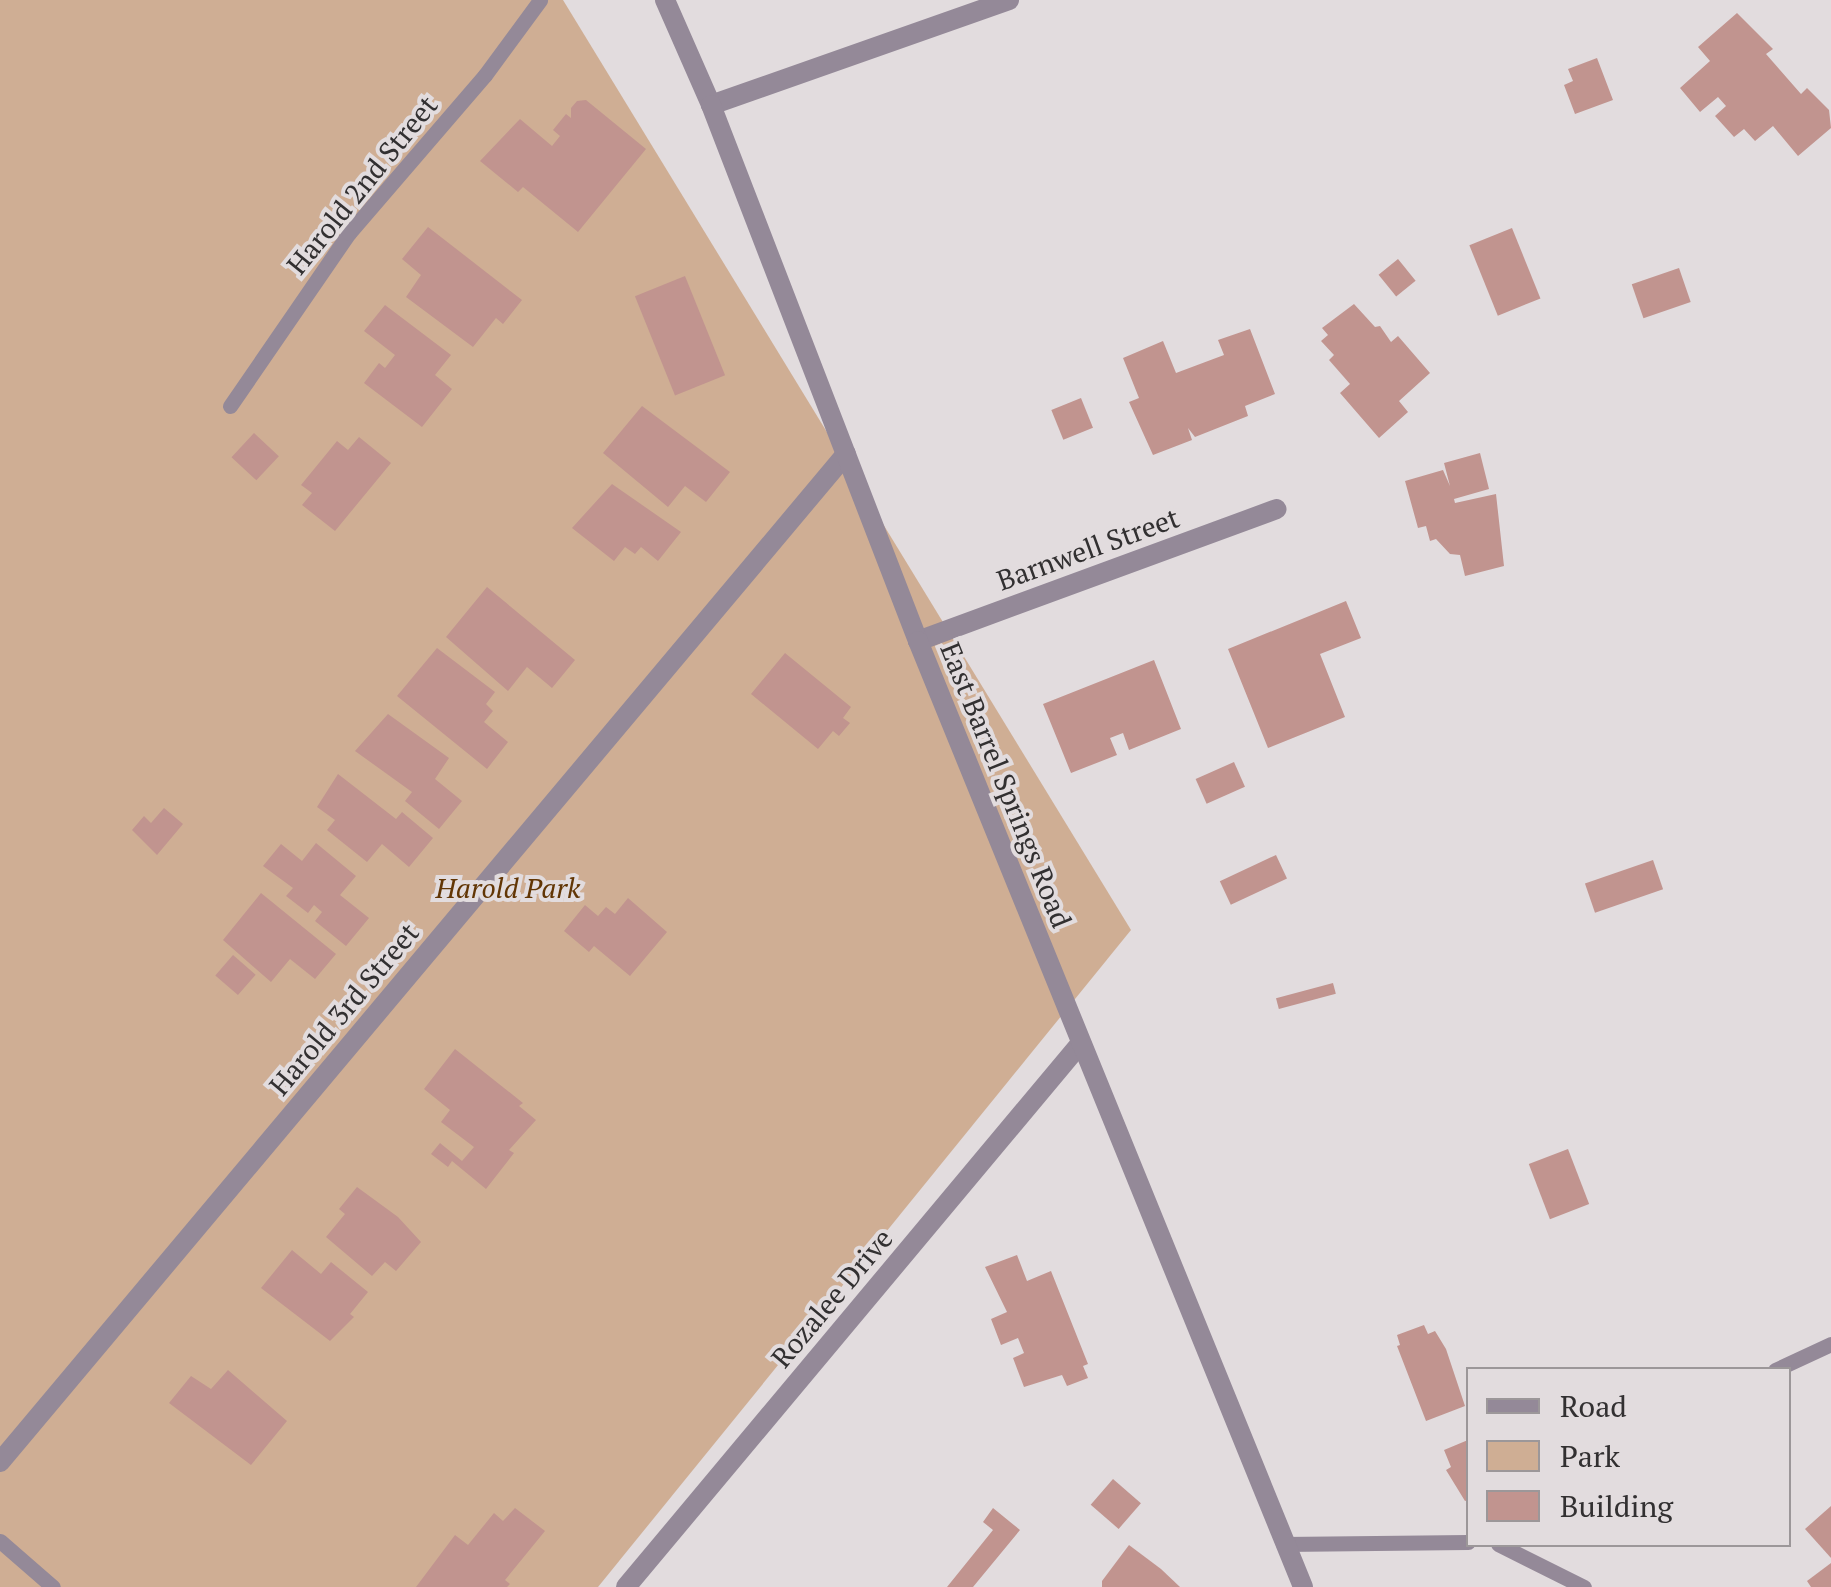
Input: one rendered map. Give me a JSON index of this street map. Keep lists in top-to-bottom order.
{
  "streets": {
    "street": [
      "Barnwell Street",
      "East Barrel Springs Road",
      "Harold 3rd Street",
      "Rozalee Drive"
    ],
    "lane": ["Harold 2nd Street"]
  },
  "crossings": [
    ["Barnwell Street", "East Barrel Springs Road"],
    ["East Barrel Springs Road", "Harold 3rd Street"],
    ["East Barrel Springs Road", "Rozalee Drive"]
  ],
  "parks": ["Harold Park"],
  "legend": ["Road", "Park", "Building"]
}
